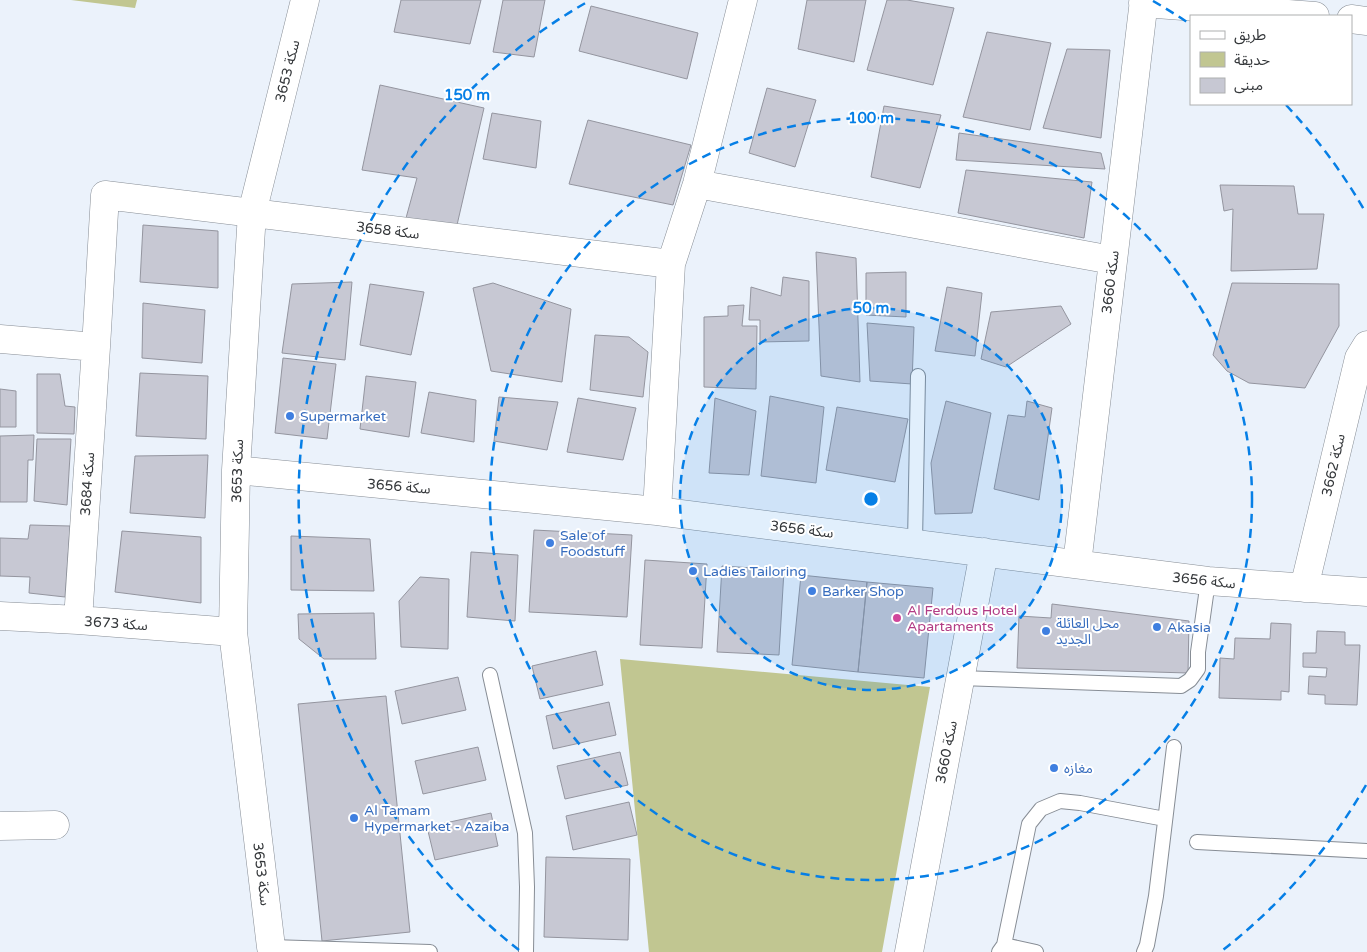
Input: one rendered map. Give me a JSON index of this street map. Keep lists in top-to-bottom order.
{
  "streets": {
    "street": [
      "سكة 3653",
      "سكة 3658",
      "سكة 3660",
      "سكة 3662",
      "سكة 3684",
      "سكة 3656",
      "سكة 3673"
    ]
  },
  "crossings": [
    ["سكة 3653", "سكة 3658"],
    ["سكة 3653", "سكة 3656"],
    ["سكة 3653", "سكة 3673"],
    ["سكة 3658", "سكة 3684"],
    ["سكة 3660", "سكة 3656"],
    ["سكة 3662", "سكة 3656"],
    ["سكة 3684", "سكة 3673"]
  ],
  "places": [
    "Supermarket",
    "Sale of Foodstuff",
    "Ladies Tailoring",
    "Barker Shop",
    "Al Ferdous Hotel Apartaments",
    "Akasia",
    "محل العائلة الجديد",
    "مغازه",
    "Al Tamam Hypermarket - Azaiba"
  ],
  "legend": ["طريق", "حديقة", "مبنى"],
  "rings": ["150 m", "100 m", "50 m"]
}
